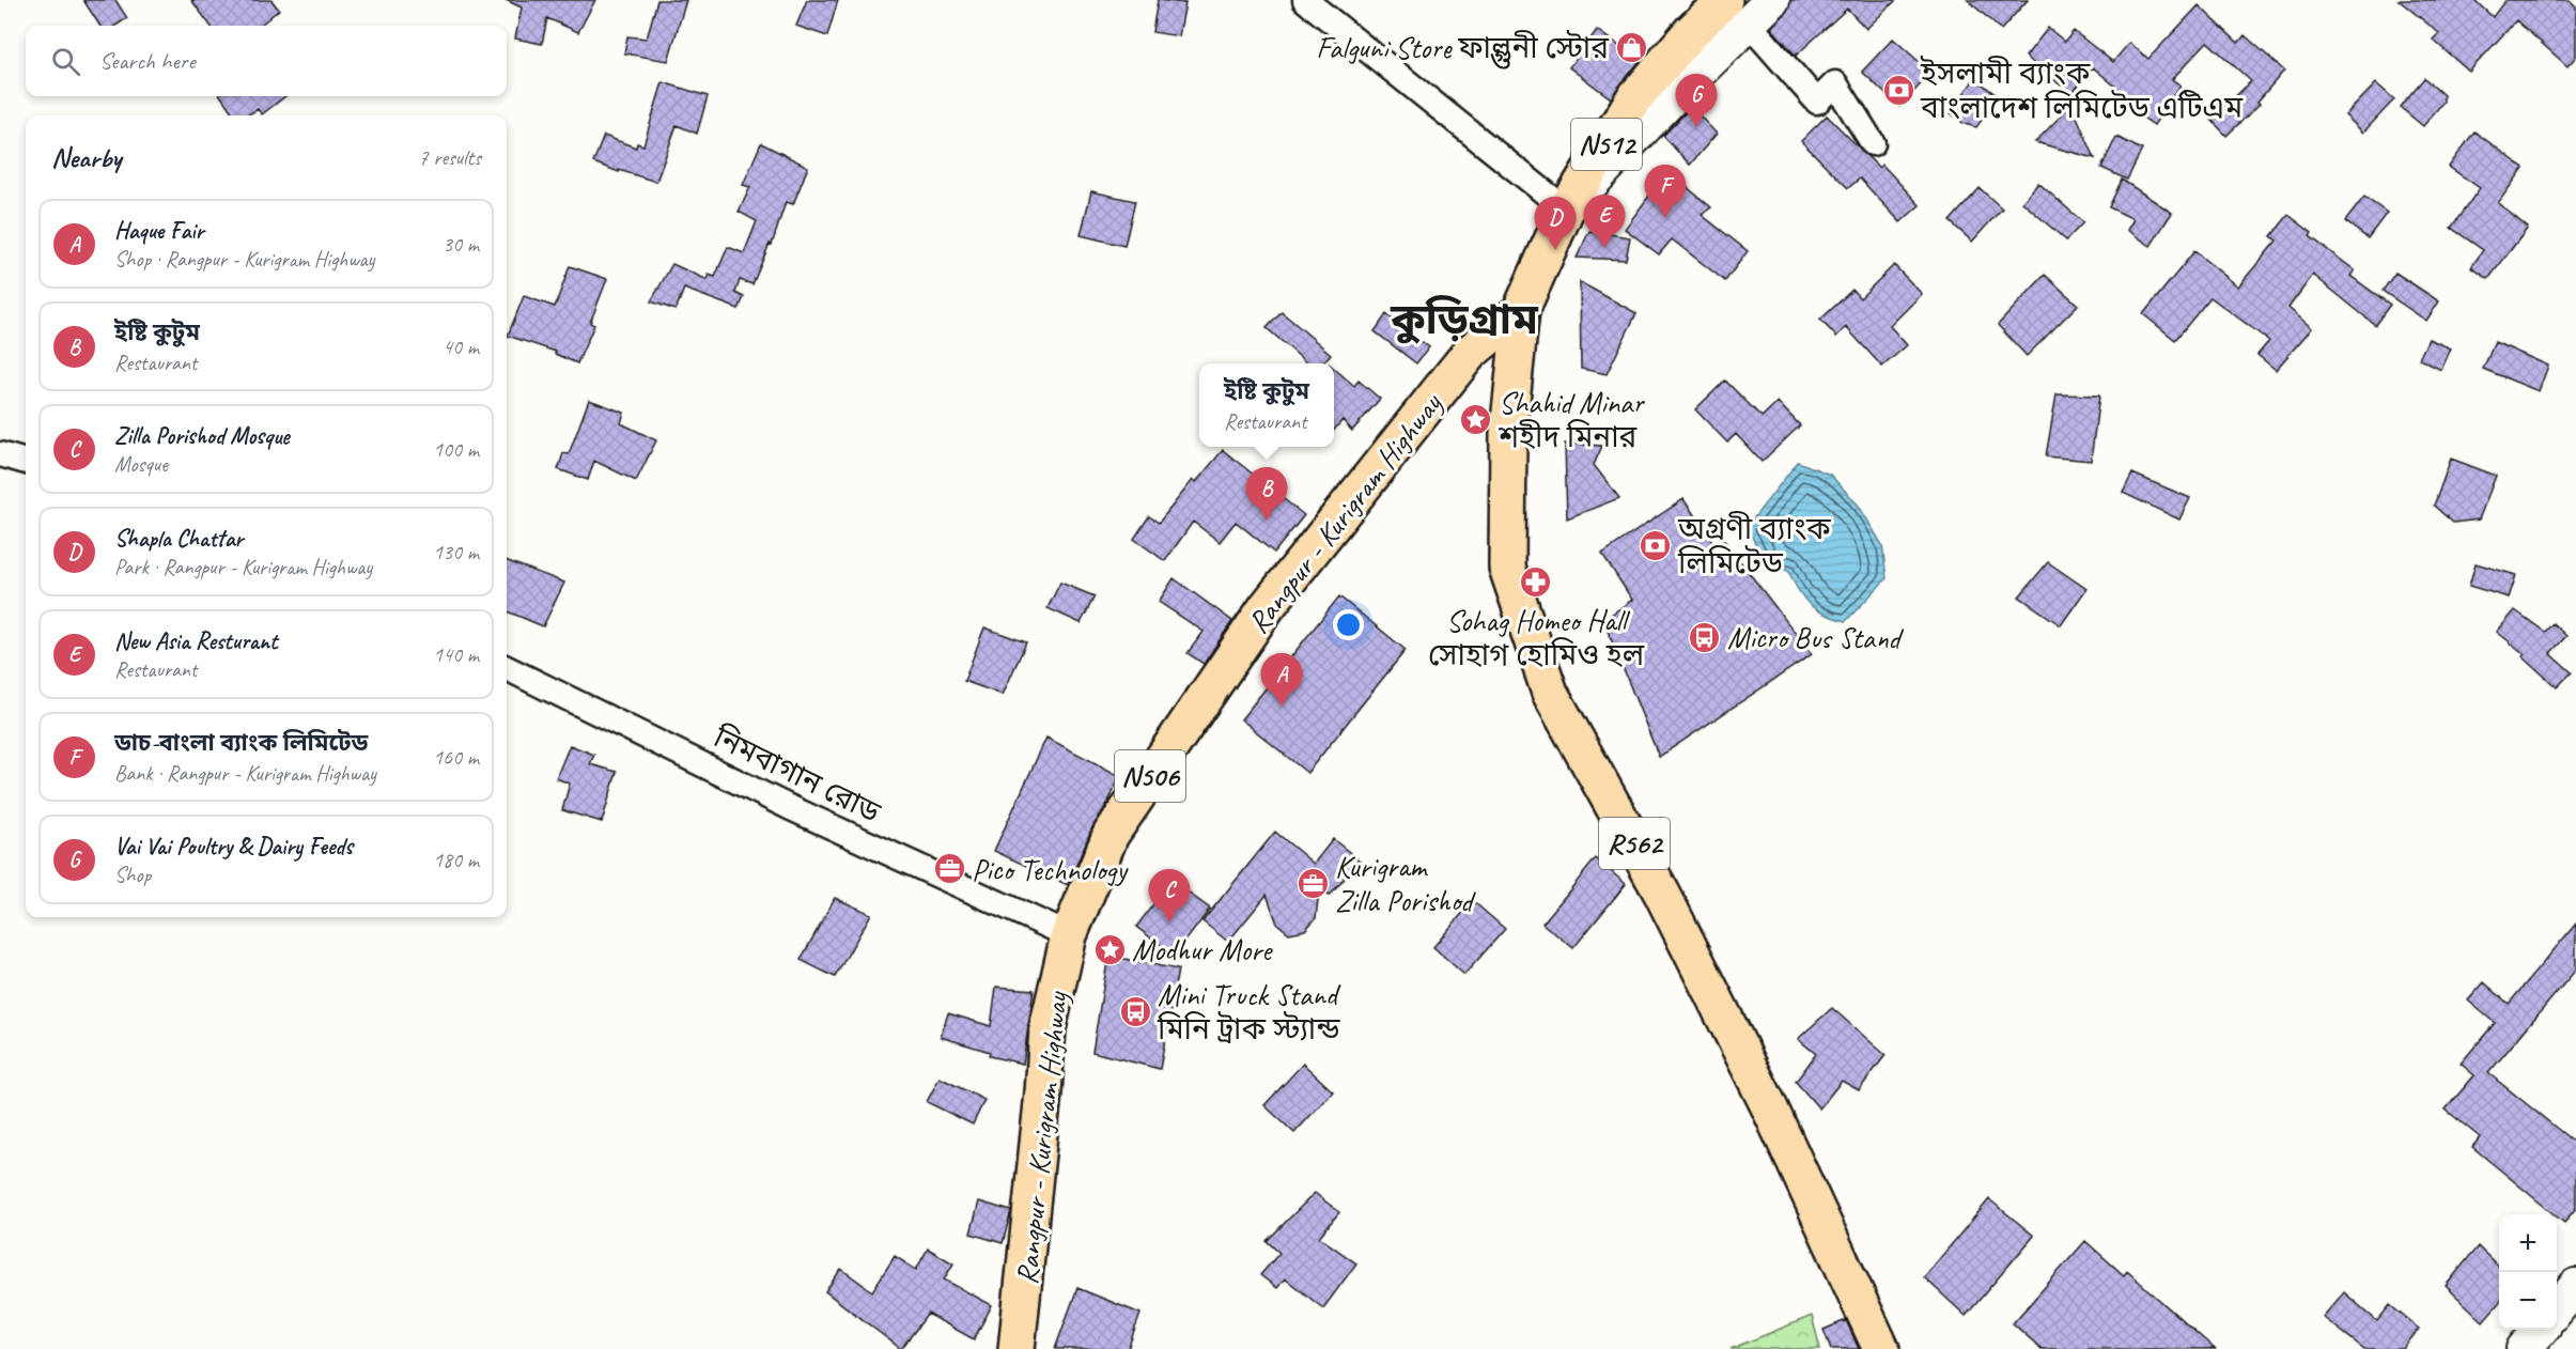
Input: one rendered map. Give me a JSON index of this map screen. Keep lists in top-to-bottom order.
{
  "streets": {
    "main road": [
      "N512",
      "Rangpur - Kurigram Highway",
      "N506",
      "R562"
    ],
    "street": ["নিমবাগান রোড"]
  },
  "crossings": [
    ["N512", "Rangpur - Kurigram Highway"],
    ["N512", "R562"],
    ["Rangpur - Kurigram Highway", "নিমবাগান রোড"],
    ["Rangpur - Kurigram Highway", "R562"]
  ],
  "districts": ["কুড়িগ্রাম"],
  "places": {
    "shop": ["Falguni Store ফাল্গুনী স্টোর"],
    "bank": ["ইসলামী ব্যাংক বাংলাদেশ লিমিটেড এটিএম", "অগ্রণী ব্যাংক লিমিটেড"],
    "place": ["Shahid Minar শহীদ মিনার", "Modhur More"],
    "pharmacy": ["Sohag Homeo Hall সোহাগ হোমিও হল"],
    "bus stop": ["Micro Bus Stand", "Mini Truck Stand মিনি ট্রাক স্ট্যান্ড"],
    "office": ["Pico Technology", "Kurigram Zilla Porishod"]
  },
  "page": {
    "search": "Search here",
    "pins": [
      "G",
      "F",
      "E",
      "D",
      "B",
      "A",
      "C"
    ],
    "heading": ["Nearby", "7 results"],
    "list": [
      {
        "mark": "A",
        "name": "Haque Fair",
        "note": "Shop · Rangpur - Kurigram Highway",
        "value": "30 m"
      },
      {
        "mark": "B",
        "name": "ইষ্টি কুটুম",
        "note": "Restaurant",
        "value": "40 m"
      },
      {
        "mark": "C",
        "name": "Zilla Porishod Mosque",
        "note": "Mosque",
        "value": "100 m"
      },
      {
        "mark": "D",
        "name": "Shapla Chattar",
        "note": "Park · Rangpur - Kurigram Highway",
        "value": "130 m"
      },
      {
        "mark": "E",
        "name": "New Asia Resturant",
        "note": "Restaurant",
        "value": "140 m"
      },
      {
        "mark": "F",
        "name": "ডাচ-বাংলা ব্যাংক লিমিটেড",
        "note": "Bank · Rangpur - Kurigram Highway",
        "value": "160 m"
      },
      {
        "mark": "G",
        "name": "Vai Vai Poultry & Dairy Feeds",
        "note": "Shop",
        "value": "180 m"
      }
    ],
    "popup": ["ইষ্টি কুটুম", "Restaurant"],
    "map_buttons": ["+", "−"]
  }
}
